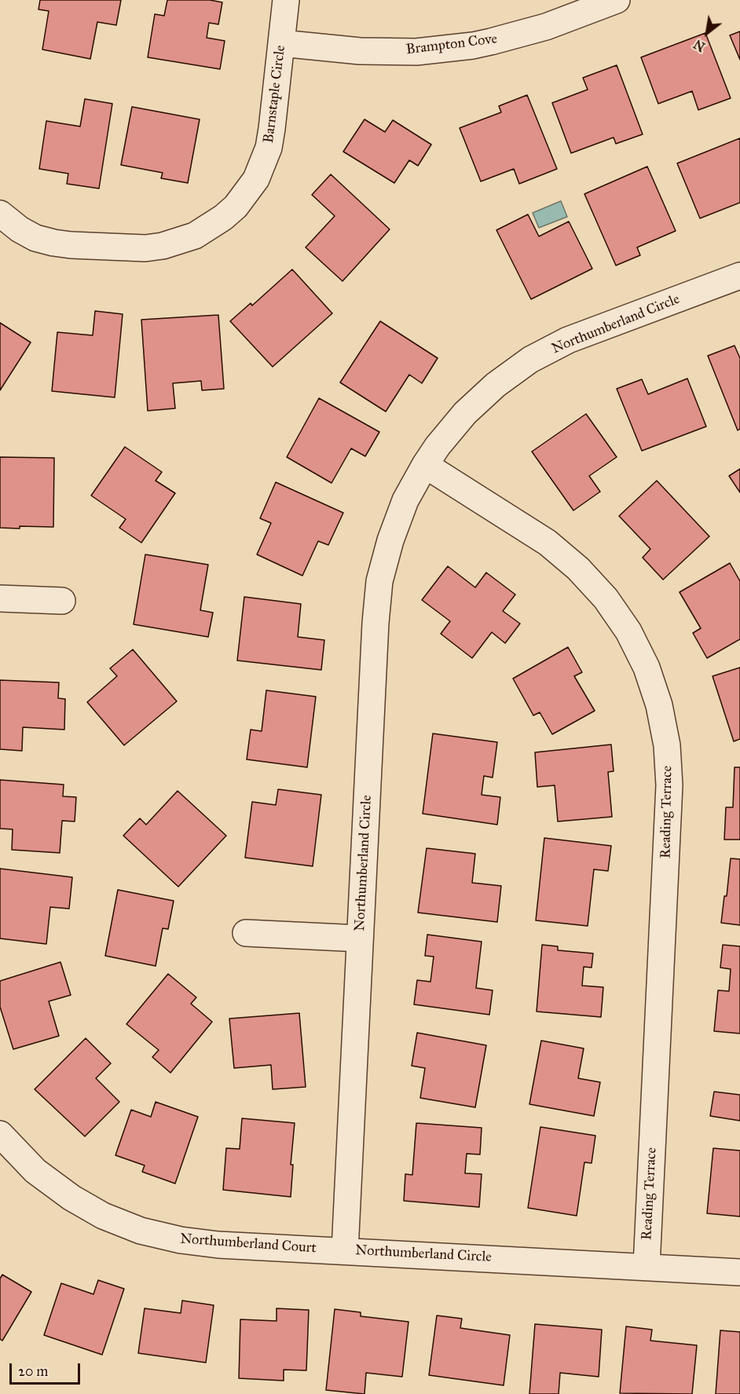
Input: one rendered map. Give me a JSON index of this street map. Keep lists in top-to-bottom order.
{
  "streets": {
    "street": [
      "Brampton Cove",
      "Barnstaple Circle",
      "Northumberland Circle",
      "Reading Terrace",
      "Northumberland Court"
    ]
  },
  "crossings": [
    ["Brampton Cove", "Barnstaple Circle"],
    ["Northumberland Circle", "Reading Terrace"],
    ["Northumberland Circle", "Northumberland Court"]
  ],
  "scale_bar": "20 m",
  "north": "bottom left"
}
